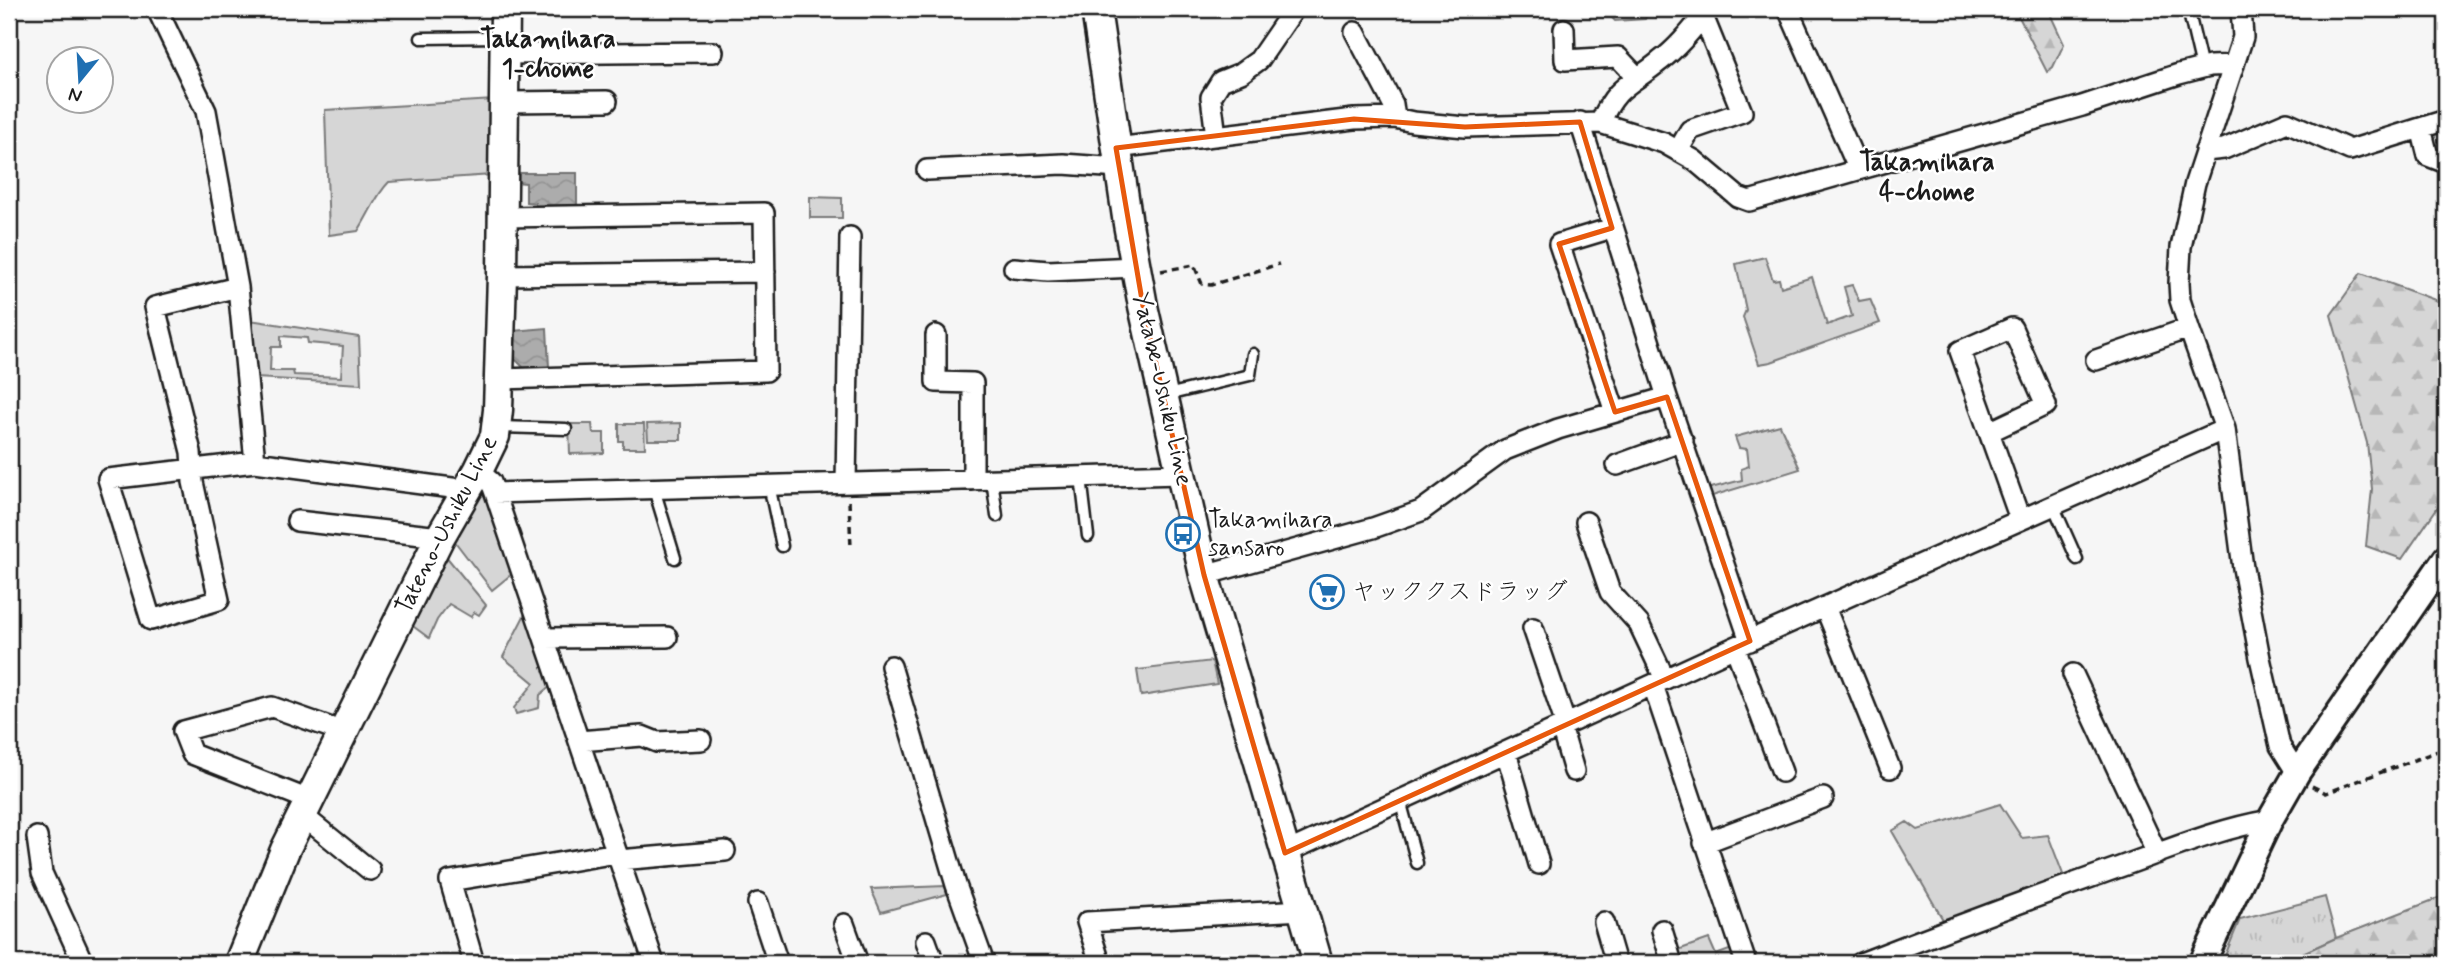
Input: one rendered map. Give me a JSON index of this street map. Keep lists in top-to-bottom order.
{
  "streets": {
    "main road": ["Yatabe-Ushiku Line", "Tateno-Ushiku Line"]
  },
  "districts": ["Takamihara 1-chome", "Takamihara 4-chome"],
  "places": {
    "bus stop": ["Takamihara sansaro"],
    "supermarket": ["ヤッククスドラッグ"]
  },
  "north": "bottom"
}
